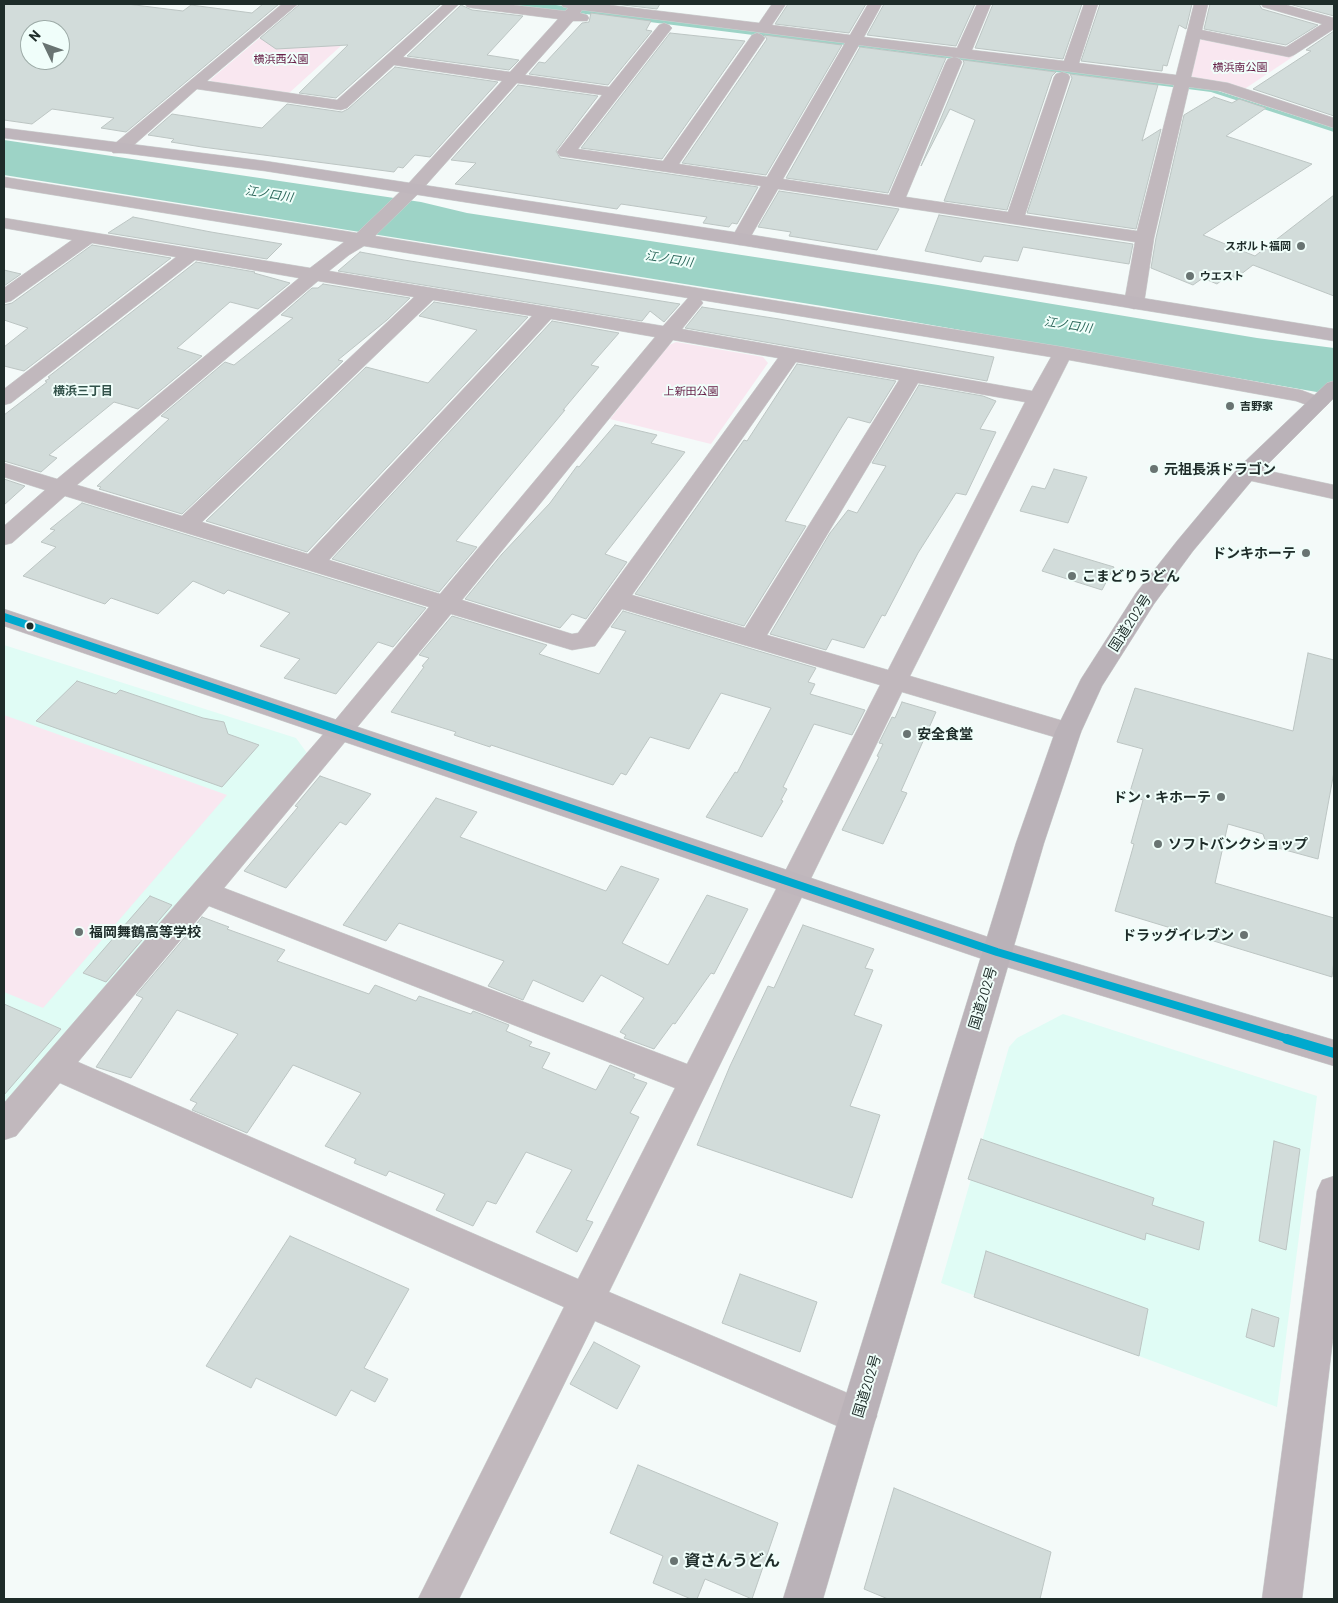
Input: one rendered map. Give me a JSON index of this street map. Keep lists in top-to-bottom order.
{
  "streets": {
    "highway": ["国道202号"]
  },
  "districts": ["横浜三丁目"],
  "water": ["江ノ口川"],
  "parks": ["横浜西公園", "横浜南公園", "上新田公園"],
  "places": [
    "スポルト福岡",
    "ウエスト",
    "吉野家",
    "元祖長浜ドラゴン",
    "ドンキホーテ",
    "こまどりうどん",
    "安全食堂",
    "ドン・キホーテ",
    "ソフトバンクショップ",
    "福岡舞鶴高等学校",
    "ドラッグイレブン",
    "資さんうどん"
  ],
  "north": "top left"
}
